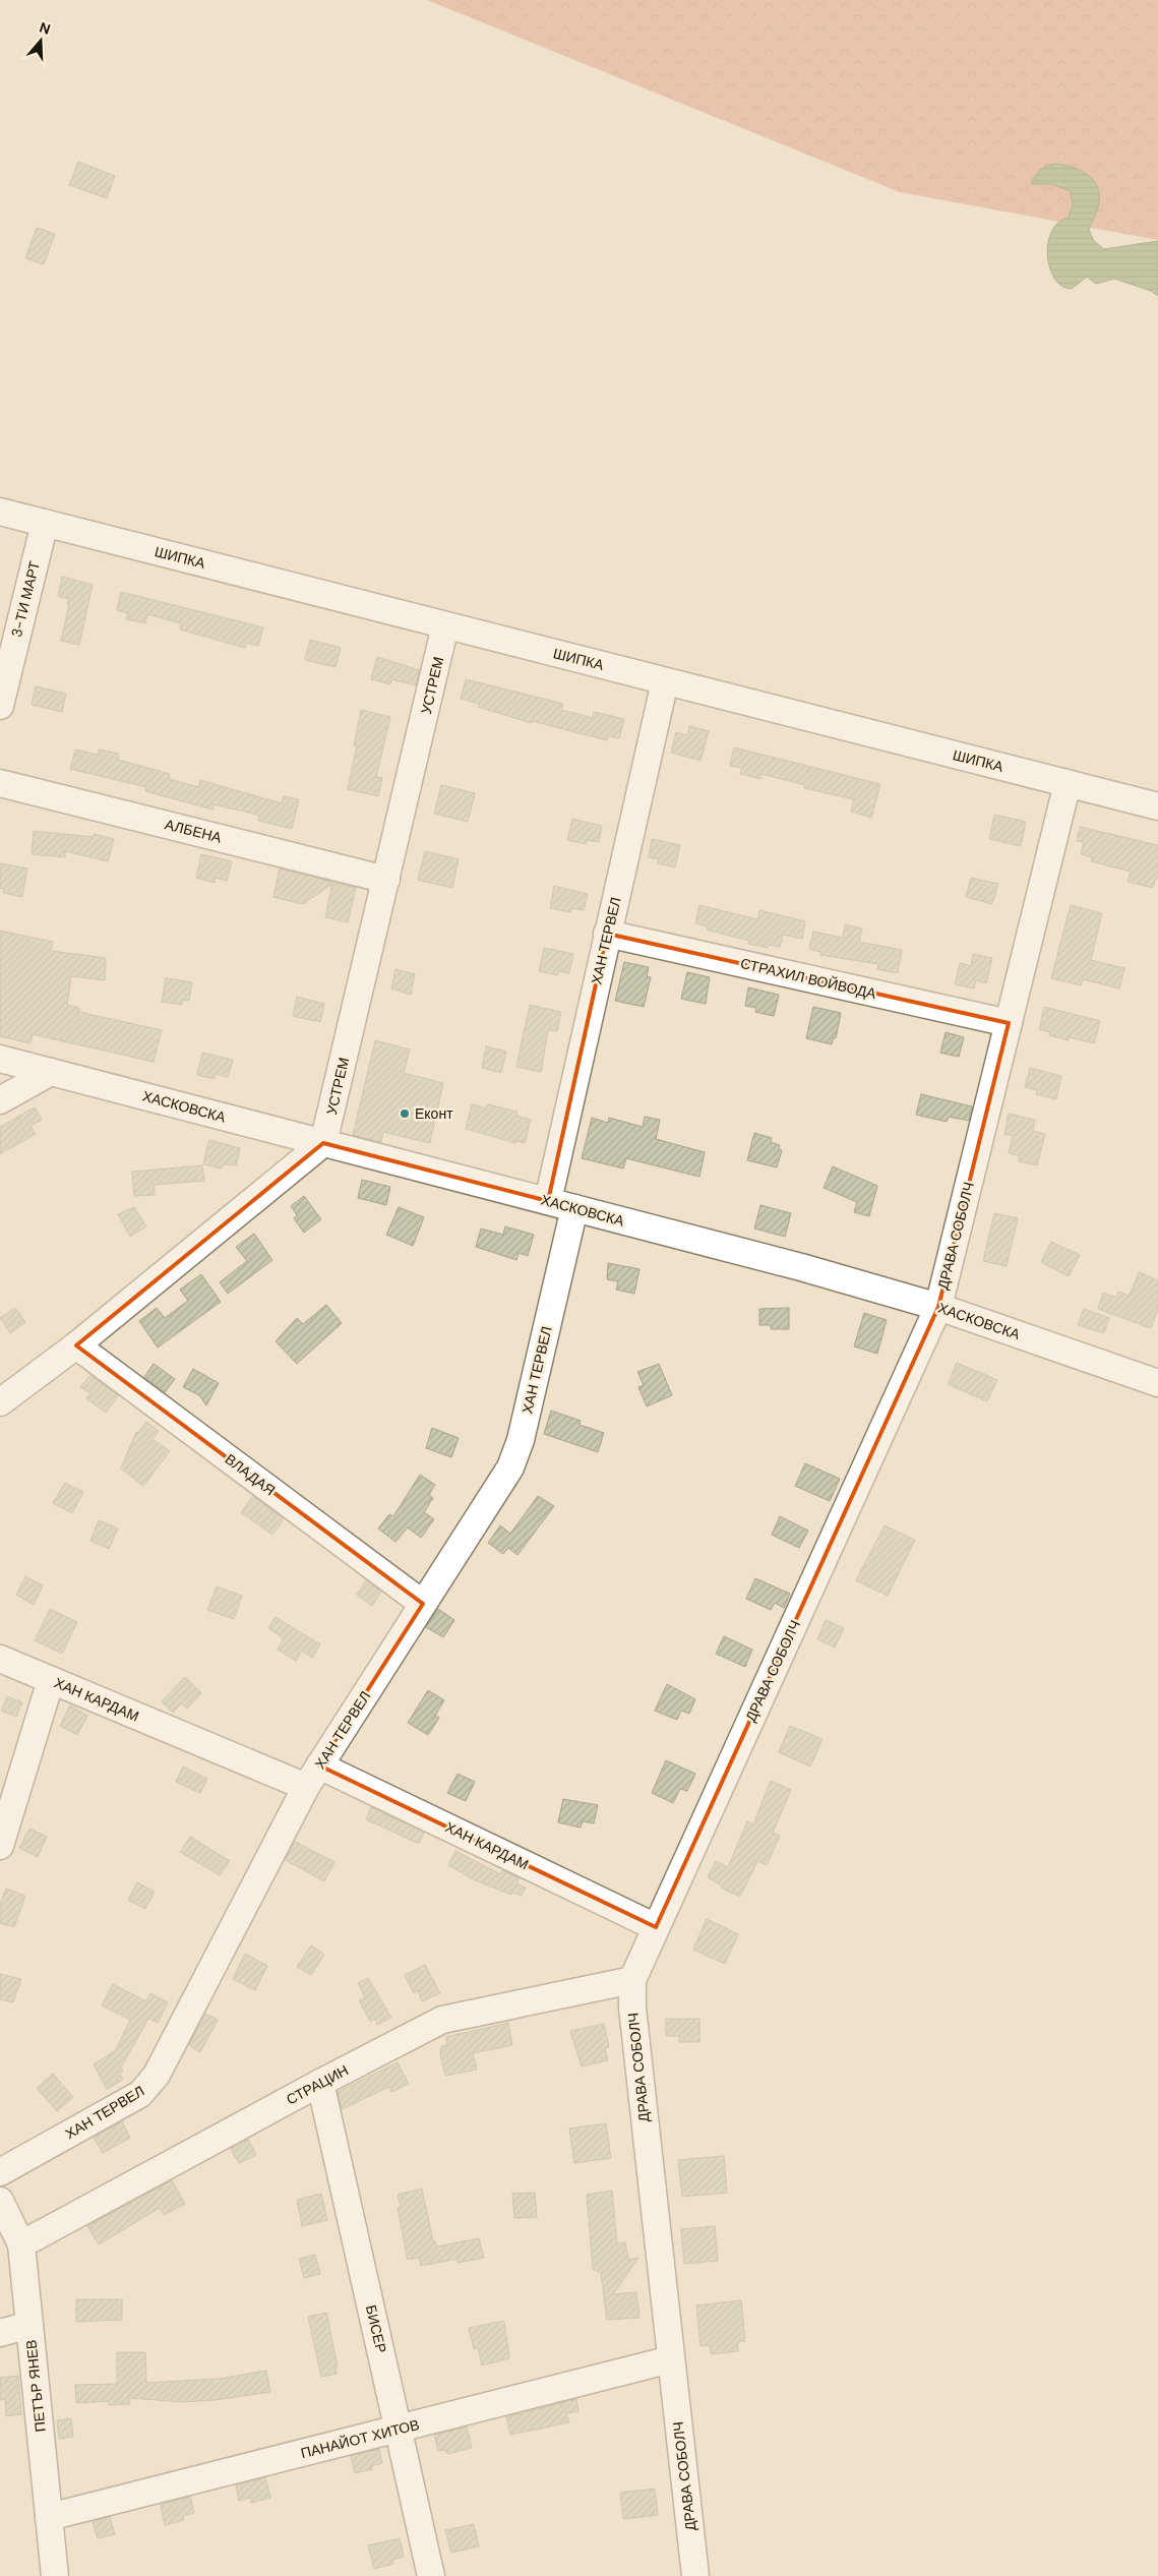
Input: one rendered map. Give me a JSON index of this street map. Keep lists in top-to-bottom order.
{
  "streets": {
    "street": [
      "ШИПКА",
      "3-ТИ МАРТ",
      "УСТРЕМ",
      "АЛБЕНА",
      "ХАН ТЕРВЕЛ",
      "СТРАХИЛ ВОЙВОДА",
      "ХАСКОВСКА",
      "ДРАВА СОБОЛЧ",
      "ВЛАДАЯ",
      "ХАН КАРДАМ",
      "СТРАЦИН",
      "БИСЕР",
      "ПЕТЪР ЯНЕВ",
      "ПАНАЙОТ ХИТОВ"
    ]
  },
  "crossings": [
    ["ШИПКА", "3-ТИ МАРТ"],
    ["ШИПКА", "УСТРЕМ"],
    ["ШИПКА", "ХАН ТЕРВЕЛ"],
    ["ШИПКА", "ДРАВА СОБОЛЧ"],
    ["УСТРЕМ", "АЛБЕНА"],
    ["УСТРЕМ", "ХАСКОВСКА"],
    ["ХАН ТЕРВЕЛ", "СТРАХИЛ ВОЙВОДА"],
    ["ХАН ТЕРВЕЛ", "ХАСКОВСКА"],
    ["ХАН ТЕРВЕЛ", "ВЛАДАЯ"],
    ["ХАН ТЕРВЕЛ", "ХАН КАРДАМ"],
    ["СТРАХИЛ ВОЙВОДА", "ДРАВА СОБОЛЧ"],
    ["ХАСКОВСКА", "ДРАВА СОБОЛЧ"],
    ["ДРАВА СОБОЛЧ", "ХАН КАРДАМ"],
    ["ДРАВА СОБОЛЧ", "СТРАЦИН"],
    ["ДРАВА СОБОЛЧ", "ПАНАЙОТ ХИТОВ"],
    ["СТРАЦИН", "БИСЕР"],
    ["СТРАЦИН", "ПЕТЪР ЯНЕВ"],
    ["БИСЕР", "ПАНАЙОТ ХИТОВ"],
    ["ПЕТЪР ЯНЕВ", "ПАНАЙОТ ХИТОВ"]
  ],
  "places": ["Еконт"],
  "north": "top"
}
